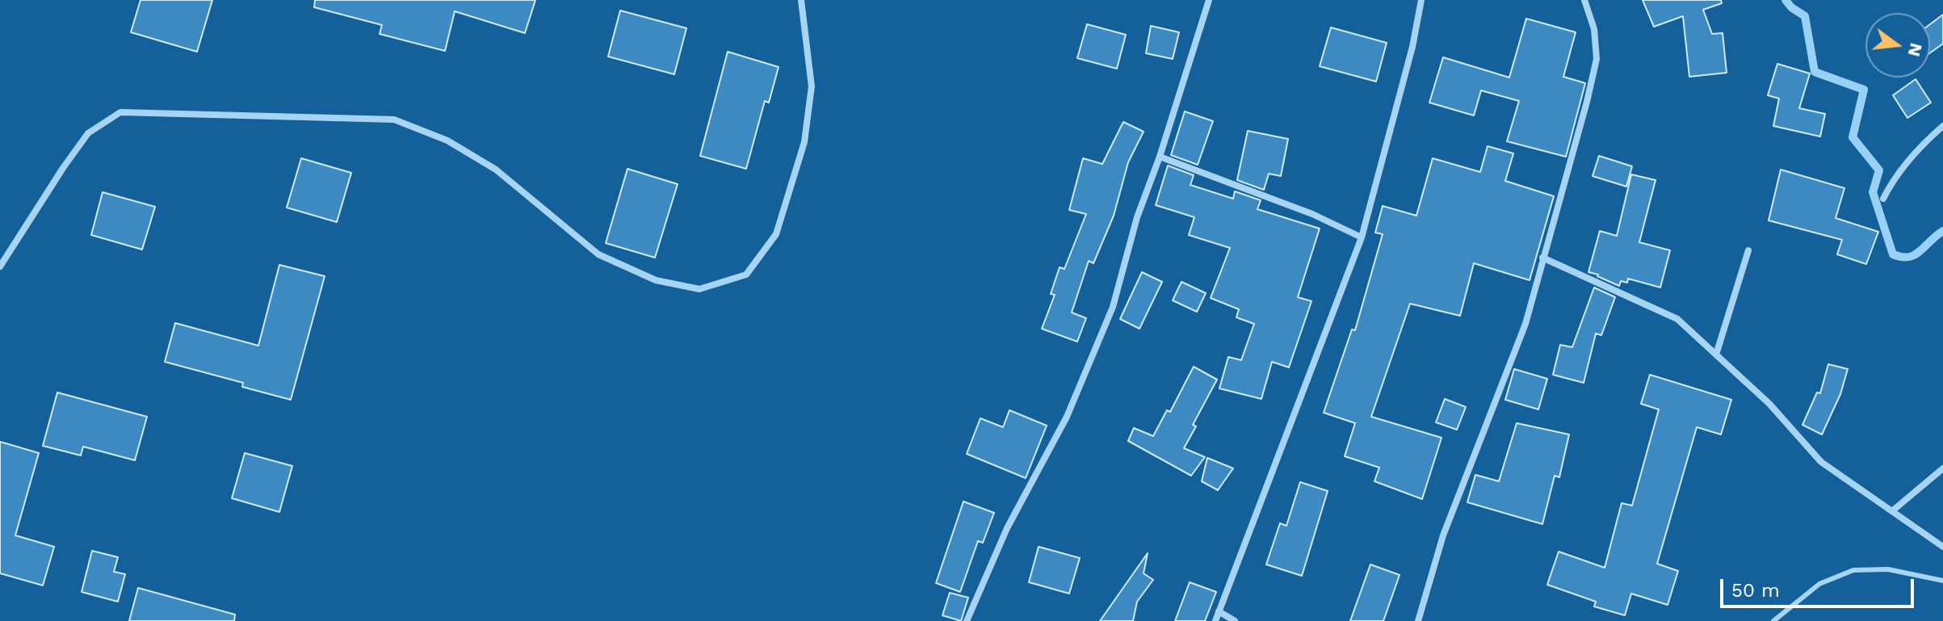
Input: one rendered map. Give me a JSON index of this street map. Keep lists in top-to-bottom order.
{
  "scale_bar": "50 m",
  "north": "right"
}
